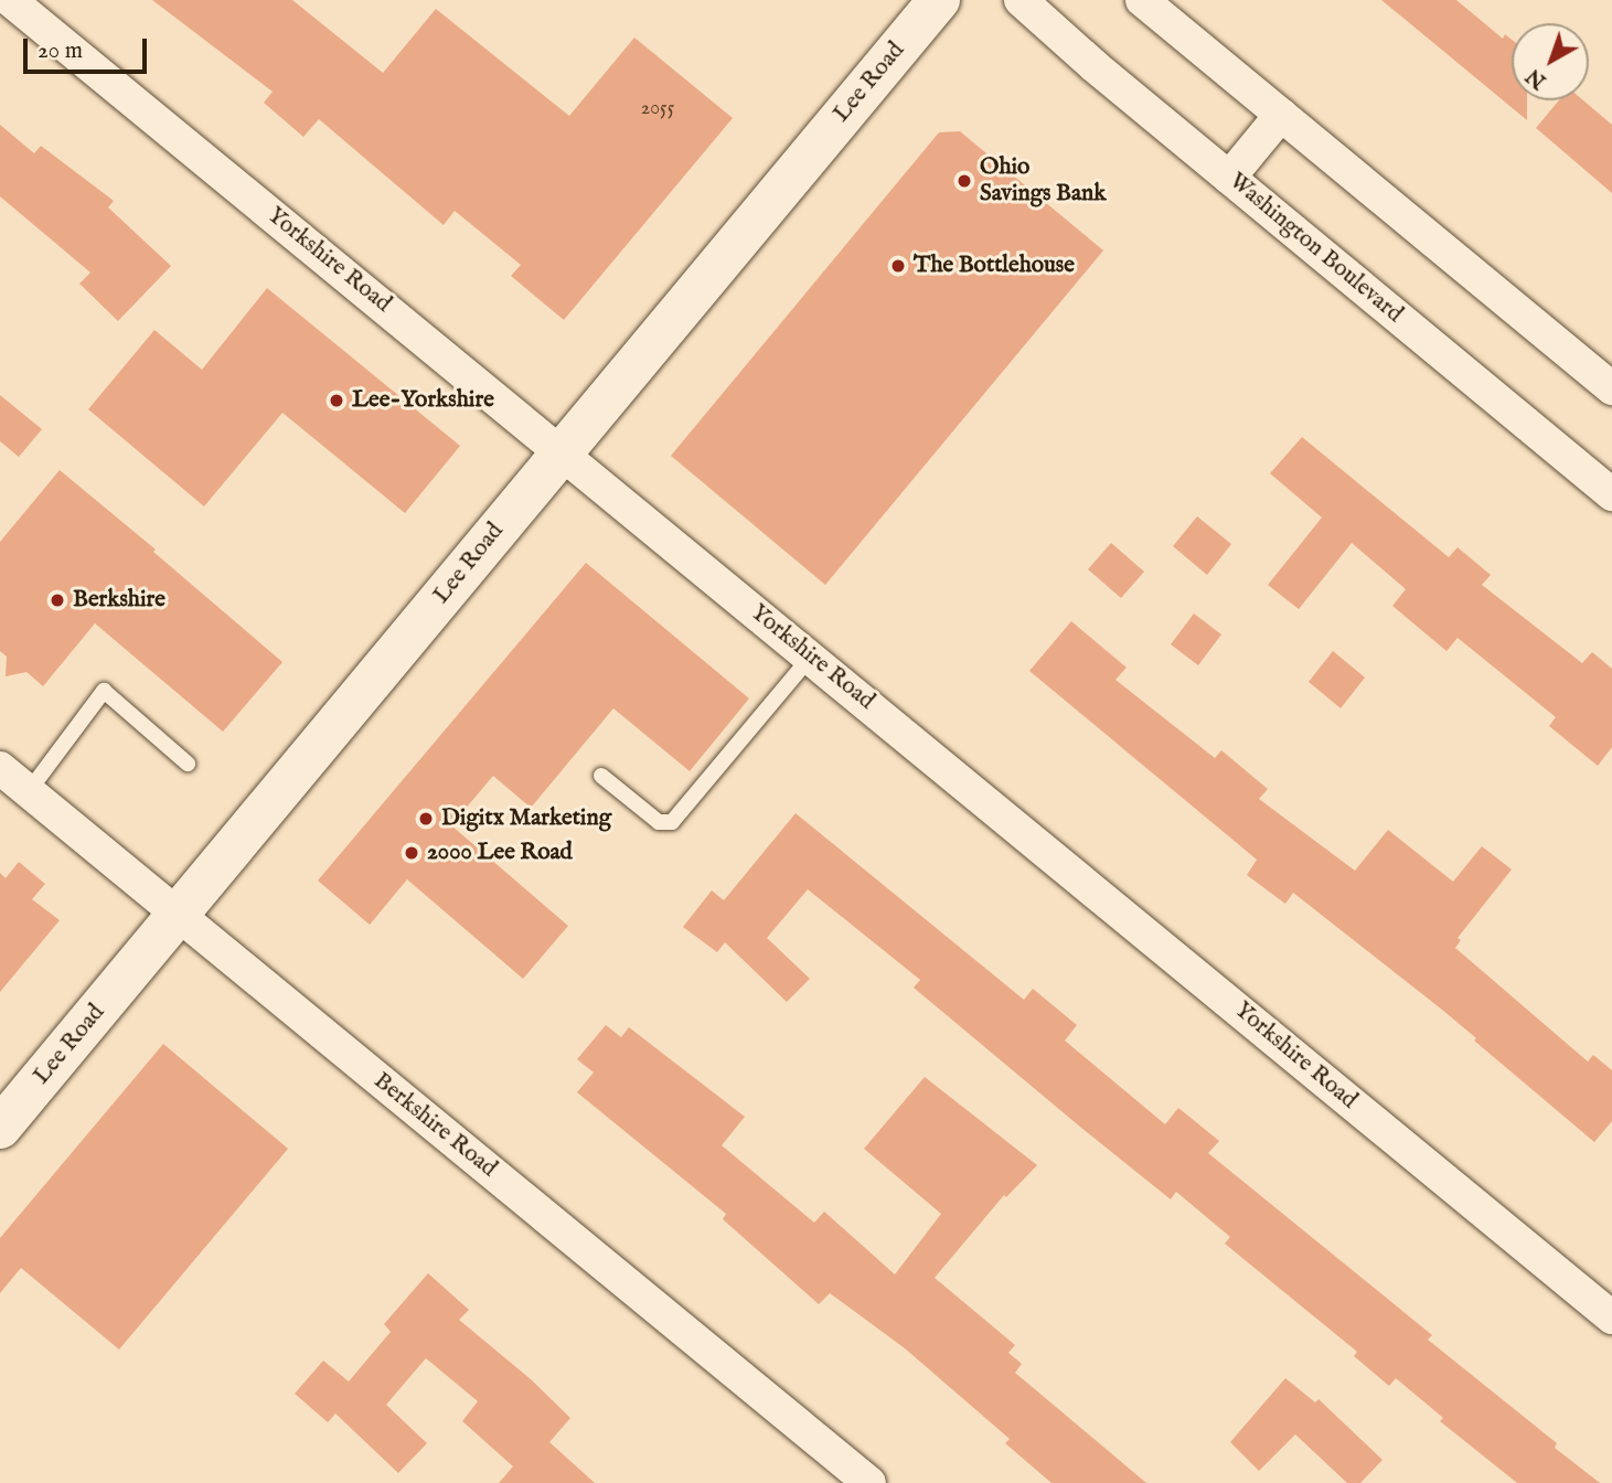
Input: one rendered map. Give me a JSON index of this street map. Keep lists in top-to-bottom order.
{
  "streets": {
    "main road": ["Lee Road"],
    "street": ["Washington Boulevard", "Yorkshire Road", "Berkshire Road"]
  },
  "crossings": [
    ["Lee Road", "Yorkshire Road"],
    ["Lee Road", "Berkshire Road"]
  ],
  "places": [
    "Ohio Savings Bank",
    "The Bottlehouse",
    "Lee-Yorkshire",
    "Berkshire",
    "Digitx Marketing",
    "2000 Lee Road"
  ],
  "house_numbers": ["2055"],
  "scale_bar": "20 m",
  "north": "bottom left"
}
